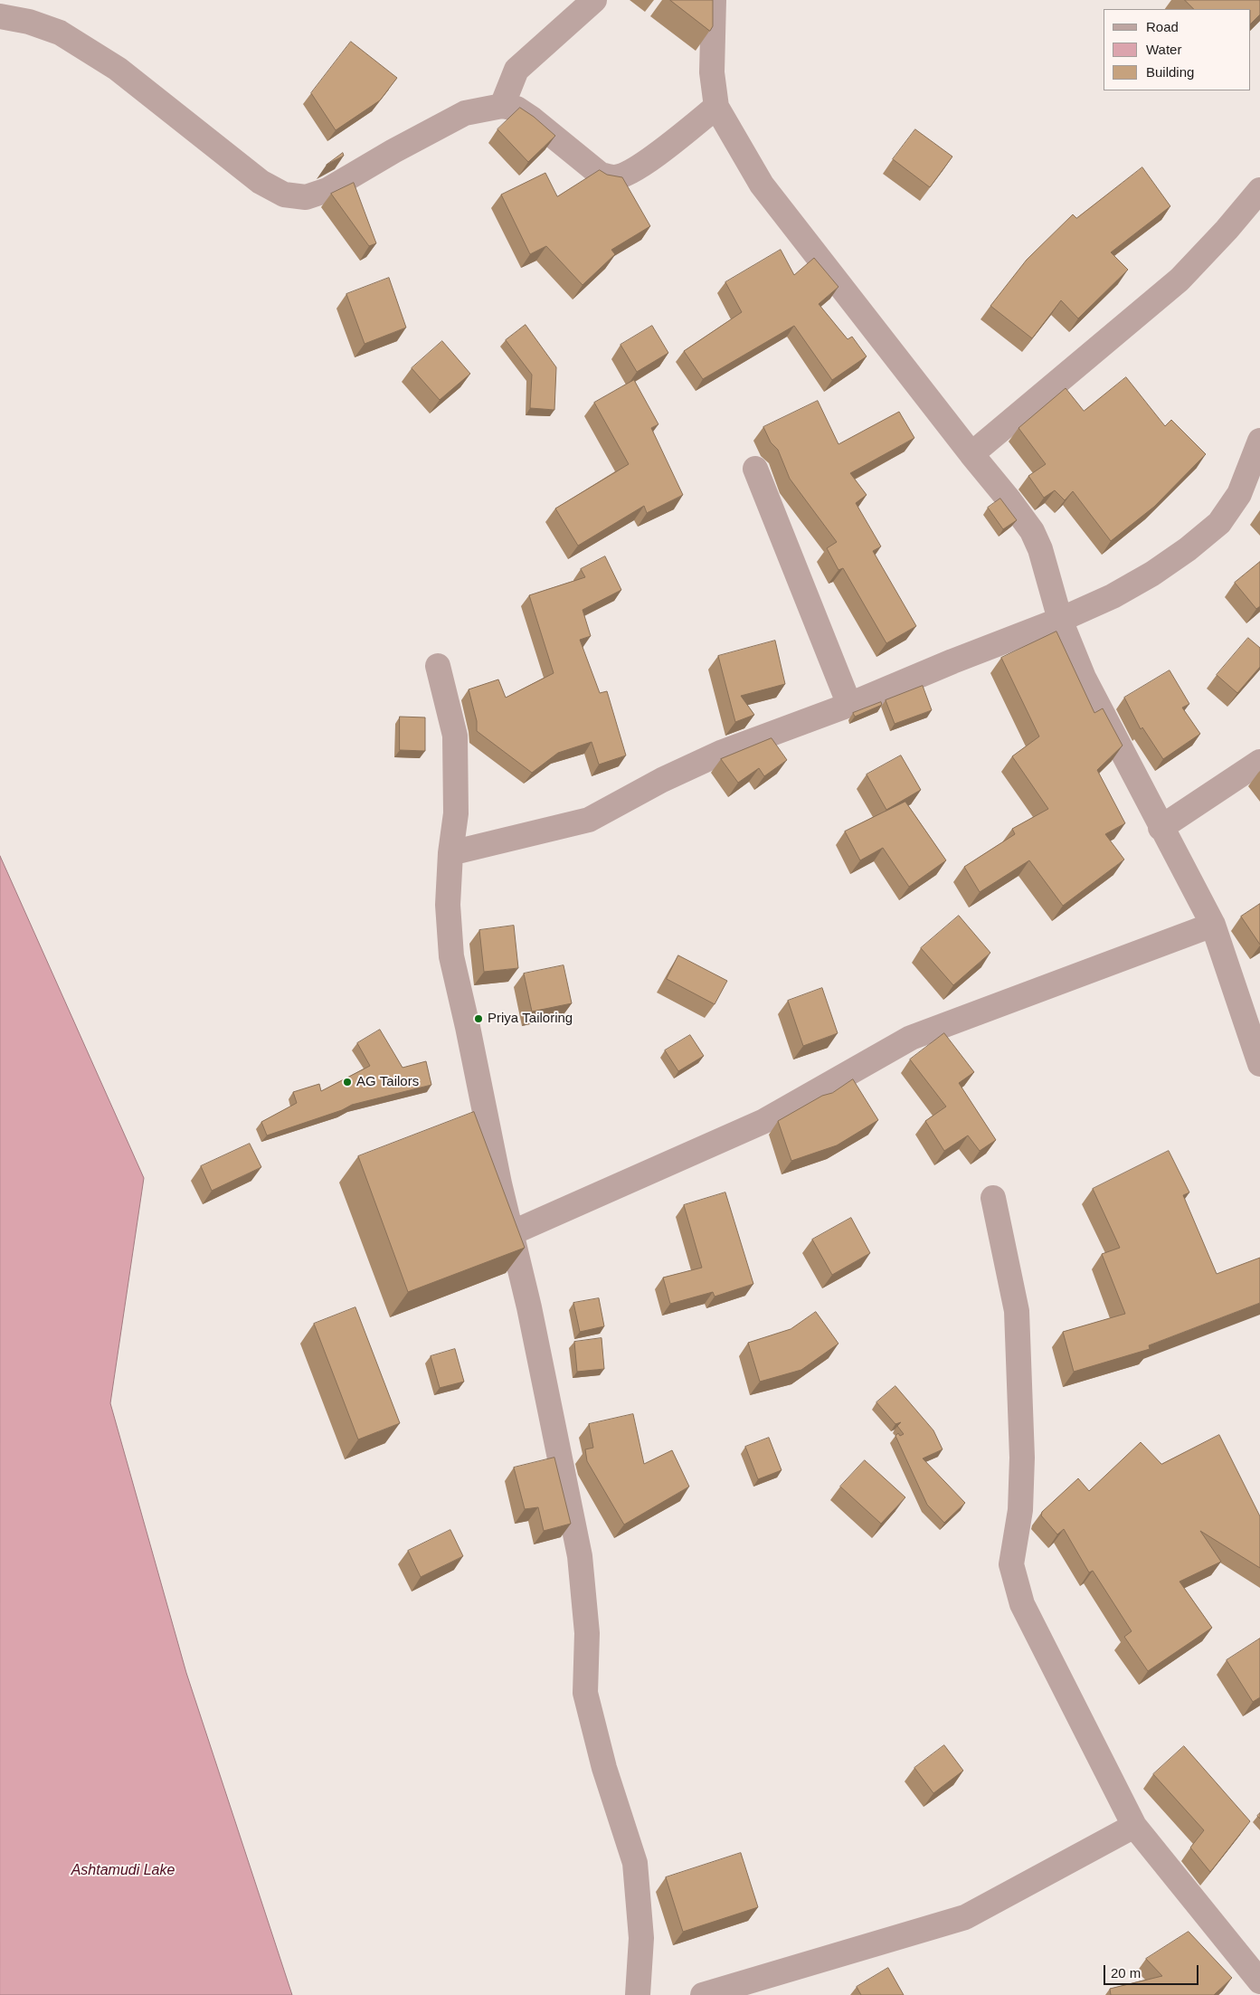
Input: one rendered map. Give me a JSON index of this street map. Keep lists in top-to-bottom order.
{
  "water": ["Ashtamudi Lake"],
  "places": ["Priya Tailoring", "AG Tailors"],
  "legend": ["Road", "Water", "Building"],
  "scale_bar": "20 m"
}
